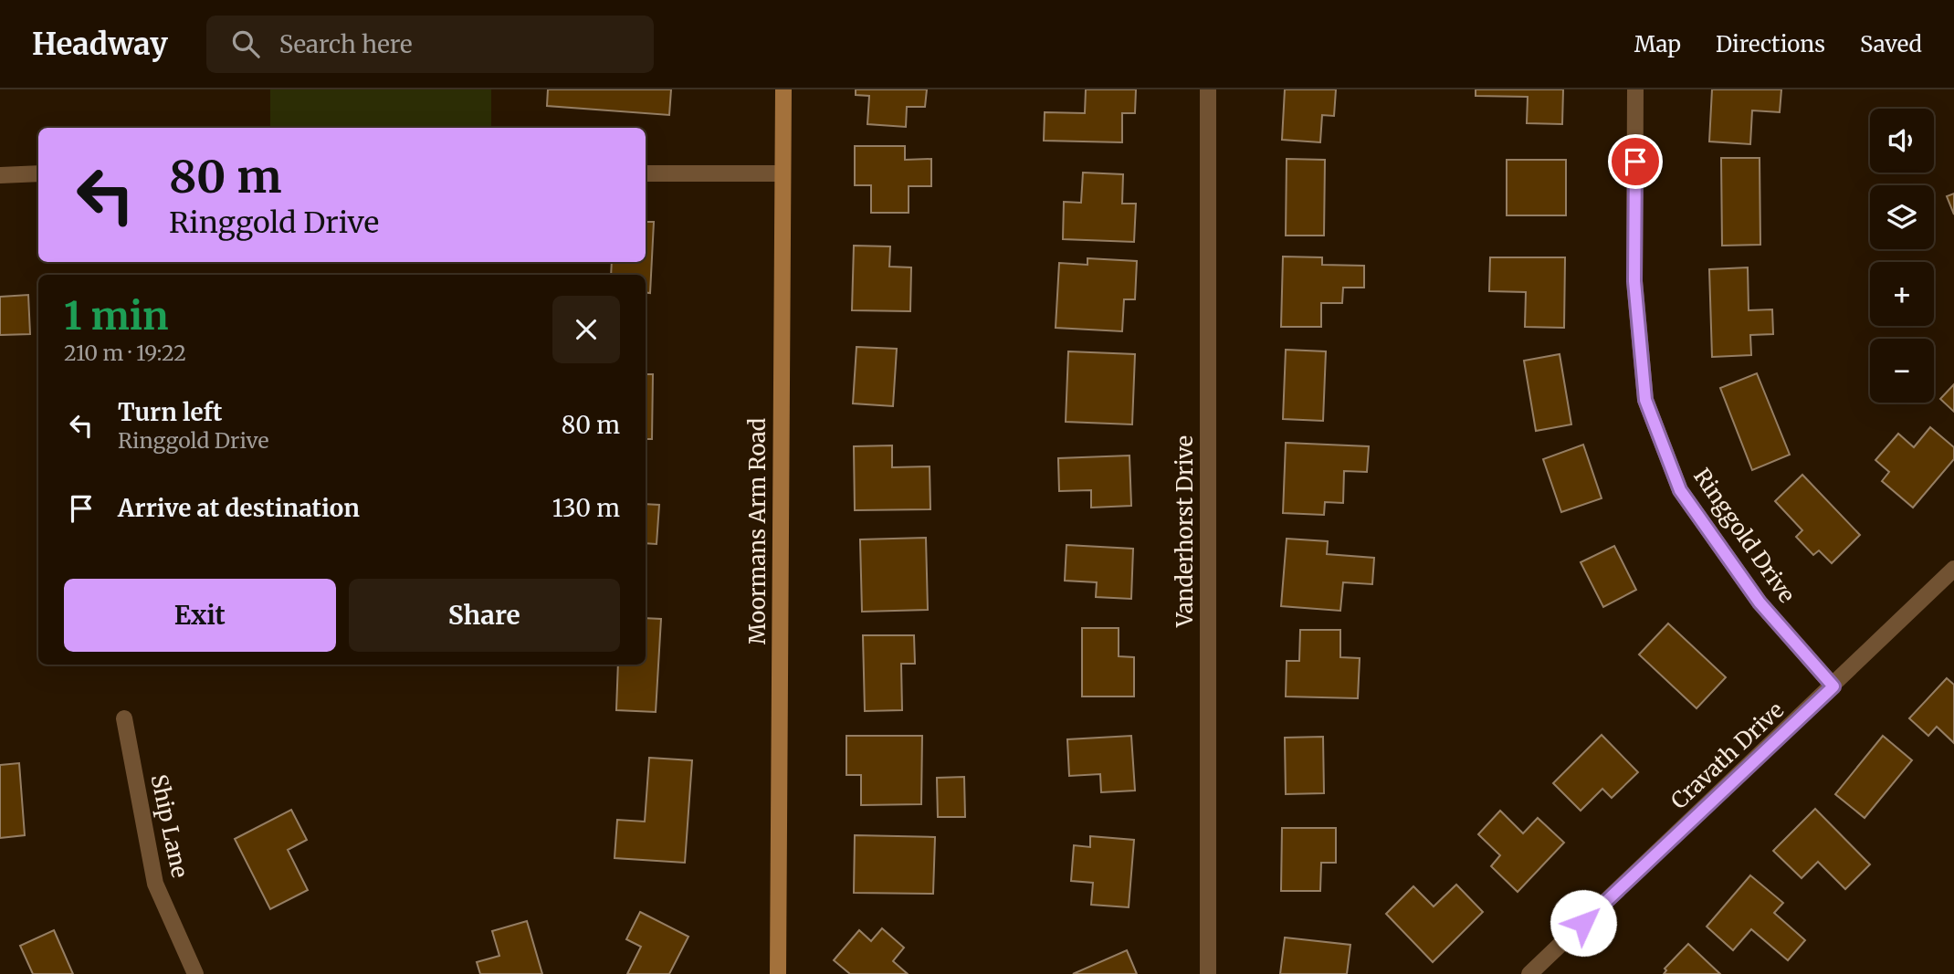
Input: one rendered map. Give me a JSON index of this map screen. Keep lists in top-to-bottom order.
{
  "streets": {
    "street": [
      "Moormans Arm Road",
      "Vanderhorst Drive",
      "Ringgold Drive",
      "Cravath Drive",
      "Ship Lane"
    ]
  },
  "crossings": [
    ["Ringgold Drive", "Cravath Drive"]
  ],
  "page": {
    "header": "Headway",
    "search": "Search here",
    "nav": ["Map", "Directions", "Saved"],
    "map_buttons": ["+", "−"],
    "turn": ["80 m", "Ringgold Drive"],
    "heading": ["1 min", "210 m · 19:22"],
    "list": [
      {
        "name": "Turn left",
        "note": "Ringgold Drive",
        "value": "80 m"
      },
      {
        "name": "Arrive at destination",
        "value": "130 m"
      }
    ],
    "buttons": ["Exit", "Share"]
  }
}
